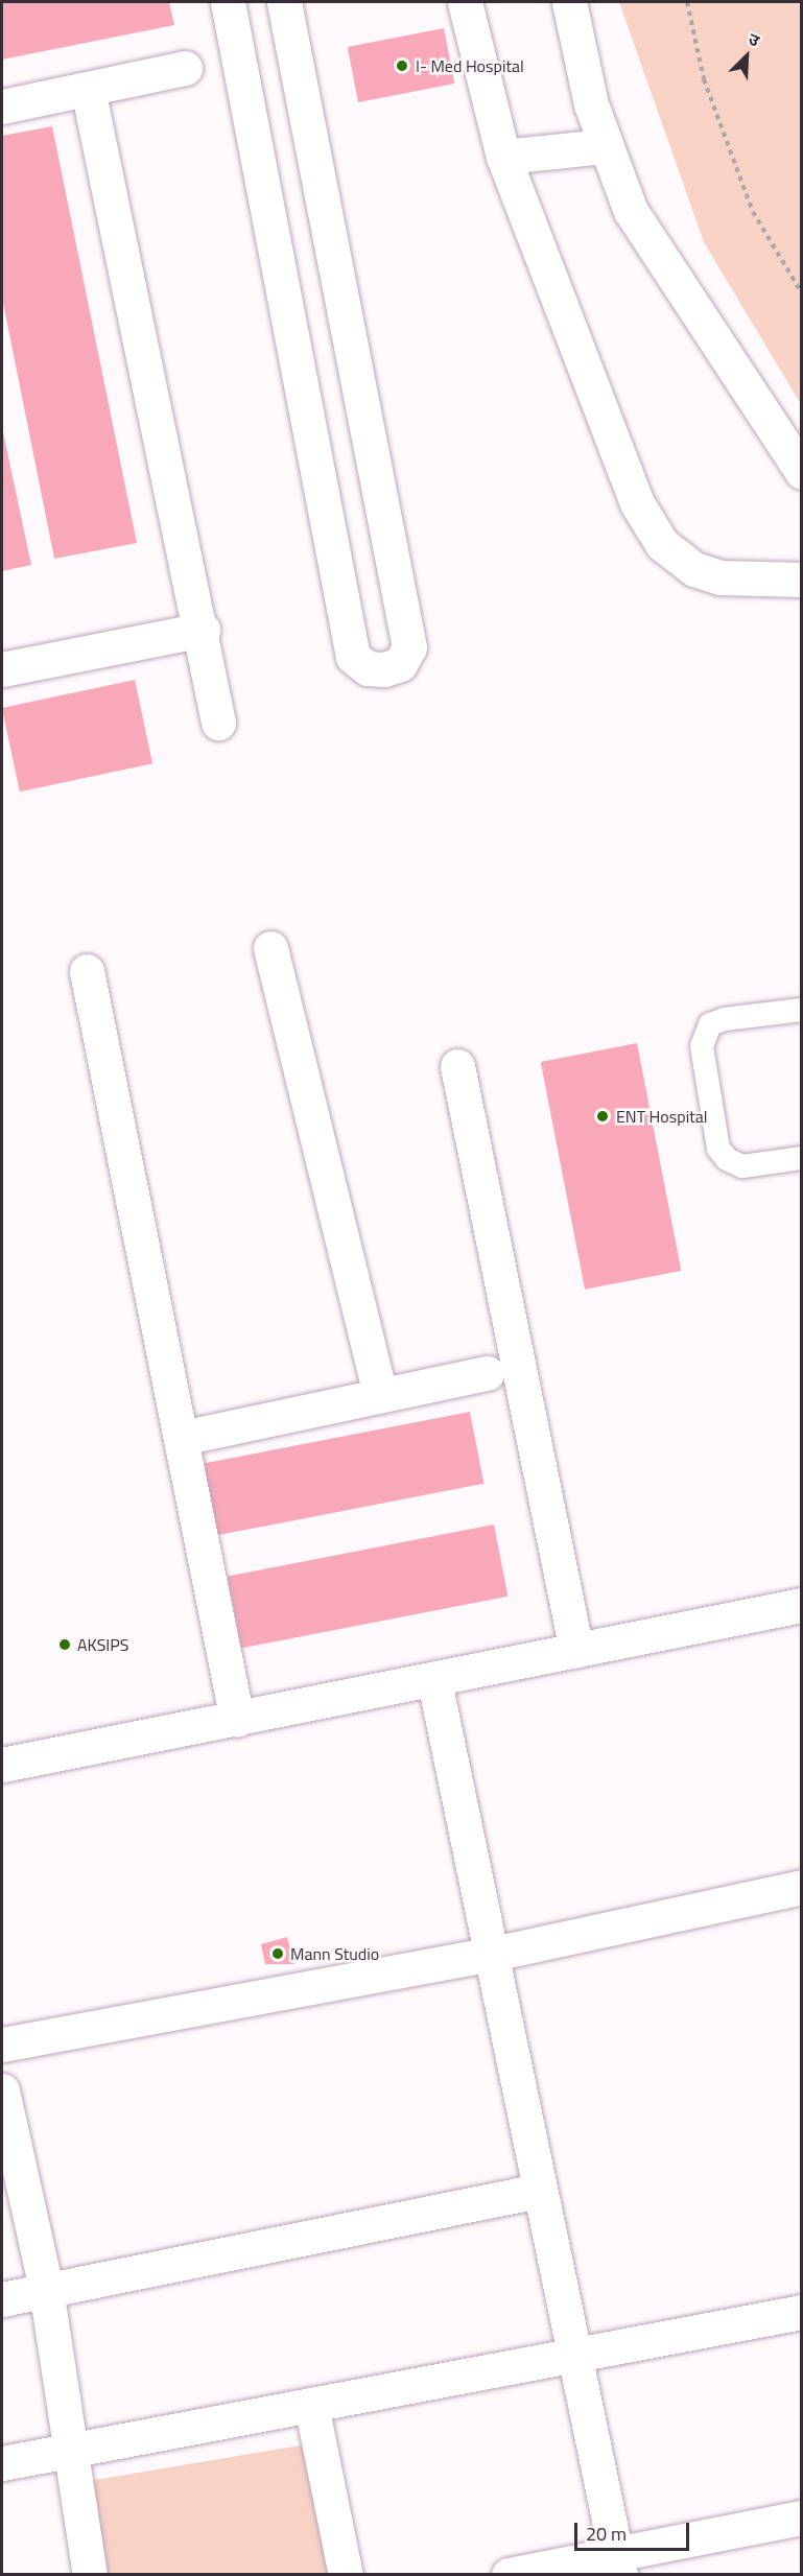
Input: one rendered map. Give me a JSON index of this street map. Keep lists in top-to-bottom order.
{
  "places": [
    "I- Med Hospital",
    "ENT Hospital",
    "AKSIPS",
    "Mann Studio"
  ],
  "scale_bar": "20 m",
  "north": "top right"
}
